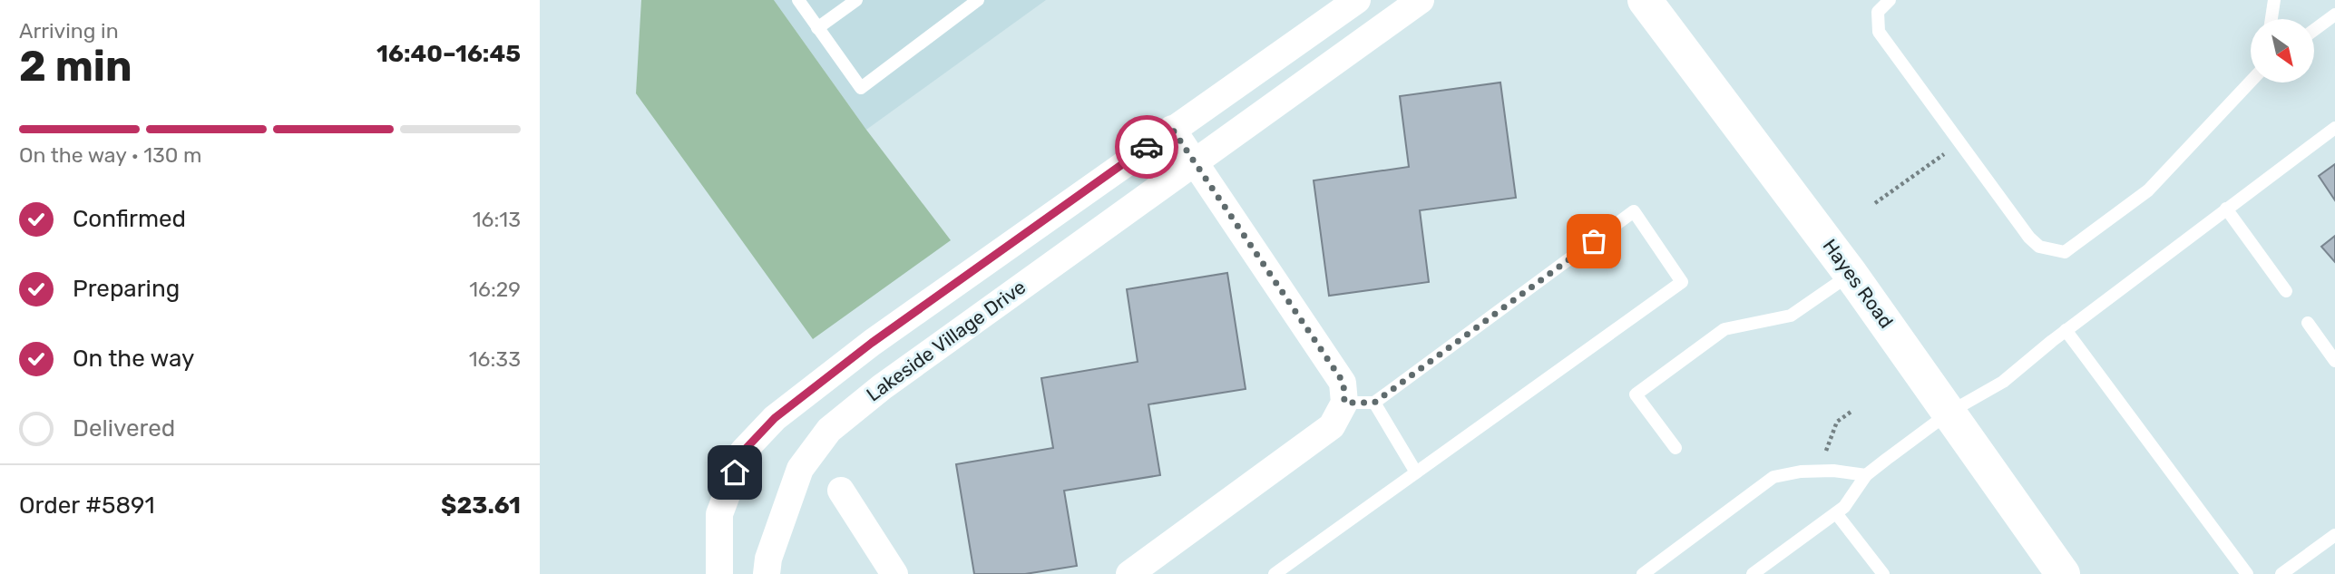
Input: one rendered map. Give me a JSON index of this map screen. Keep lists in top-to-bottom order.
{
  "streets": {
    "street": ["Hayes Road", "Lakeside Village Drive"]
  },
  "north": "bottom right",
  "page": {
    "heading": ["2 min", "Arriving in", "16:40–16:45"],
    "panel": ["Order #5891", "$23.61"],
    "bar": "On the way · 130 m",
    "list": [
      ["Confirmed", "16:13"],
      ["Preparing", "16:29"],
      ["On the way", "16:33"],
      "Delivered"
    ]
  }
}
